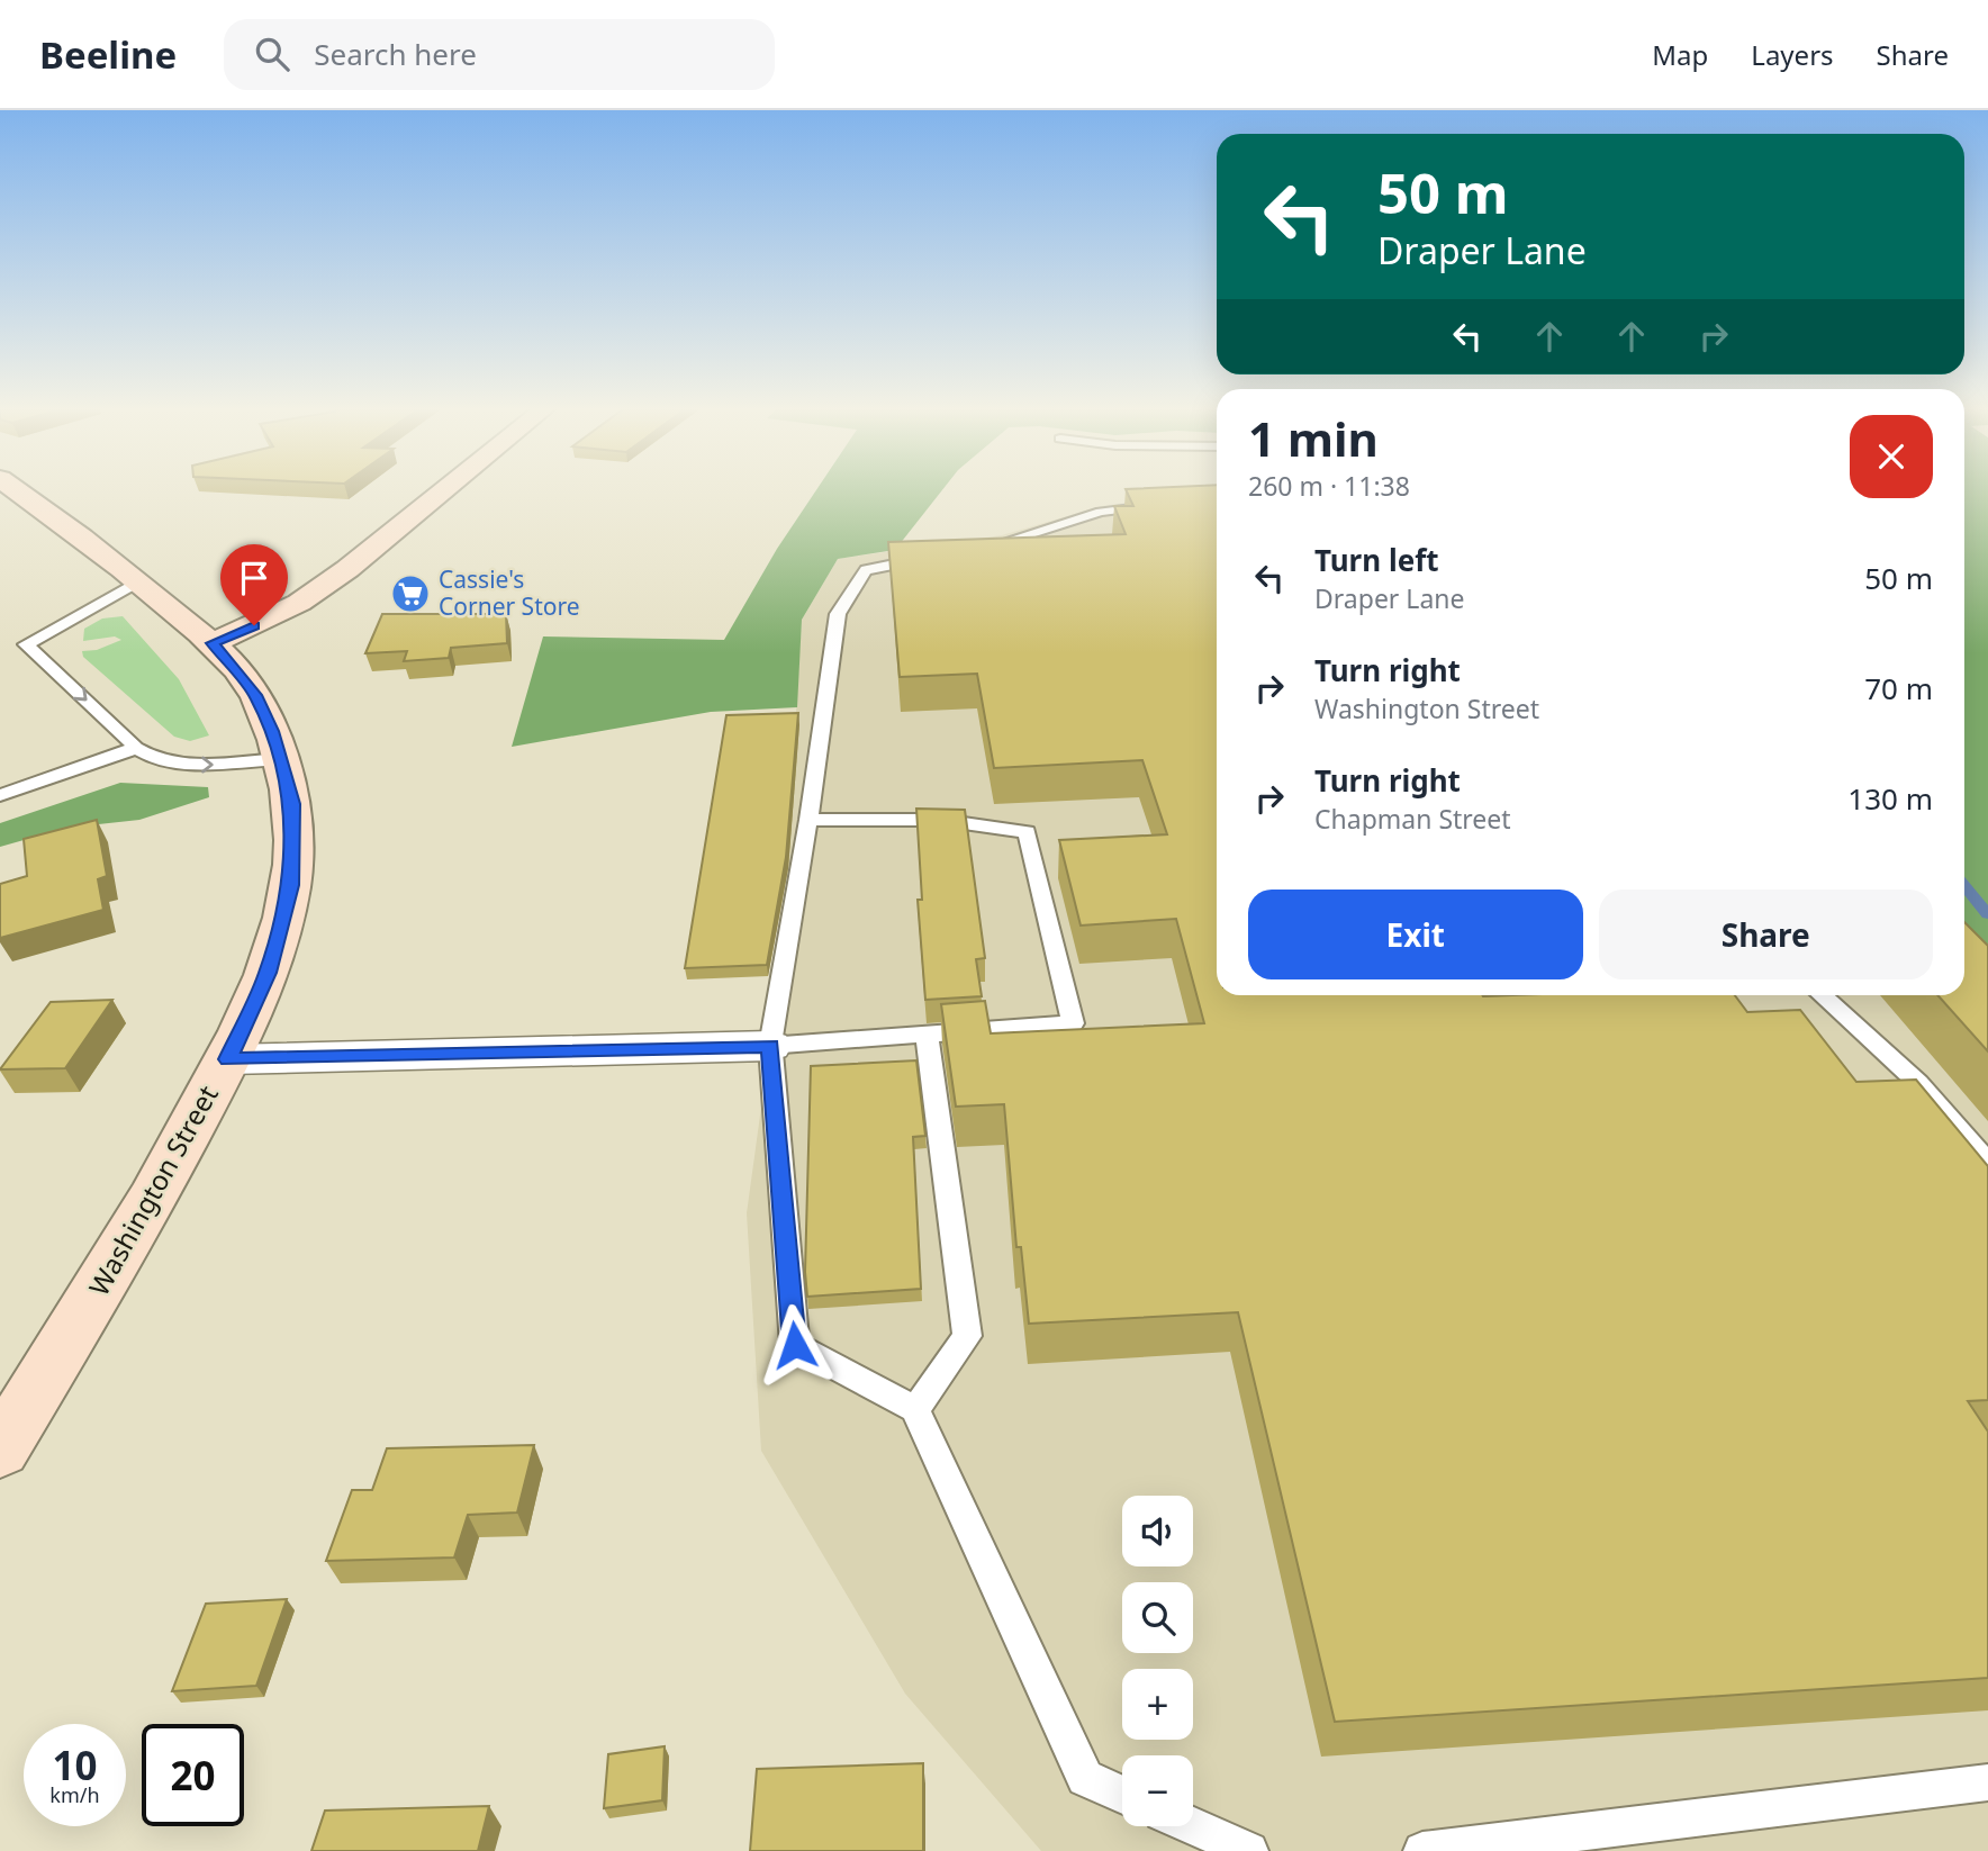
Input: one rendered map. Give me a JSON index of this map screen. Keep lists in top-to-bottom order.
{
  "streets": {
    "main road": ["Washington Street"]
  },
  "places": {
    "supermarket": ["Cassie's Corner Store"]
  },
  "page": {
    "header": "Beeline",
    "search": "Search here",
    "nav": ["Map", "Layers", "Share"],
    "turn": ["50 m", "Draper Lane"],
    "heading": ["1 min", "260 m · 11:38"],
    "list": [
      {
        "name": "Turn left",
        "note": "Draper Lane",
        "value": "50 m"
      },
      {
        "name": "Turn right",
        "note": "Washington Street",
        "value": "70 m"
      },
      {
        "name": "Turn right",
        "note": "Chapman Street",
        "value": "130 m"
      }
    ],
    "buttons": ["Exit", "Share"],
    "map_buttons": ["+", "−"],
    "speed": "10 km/h",
    "limit": "20"
  }
}
